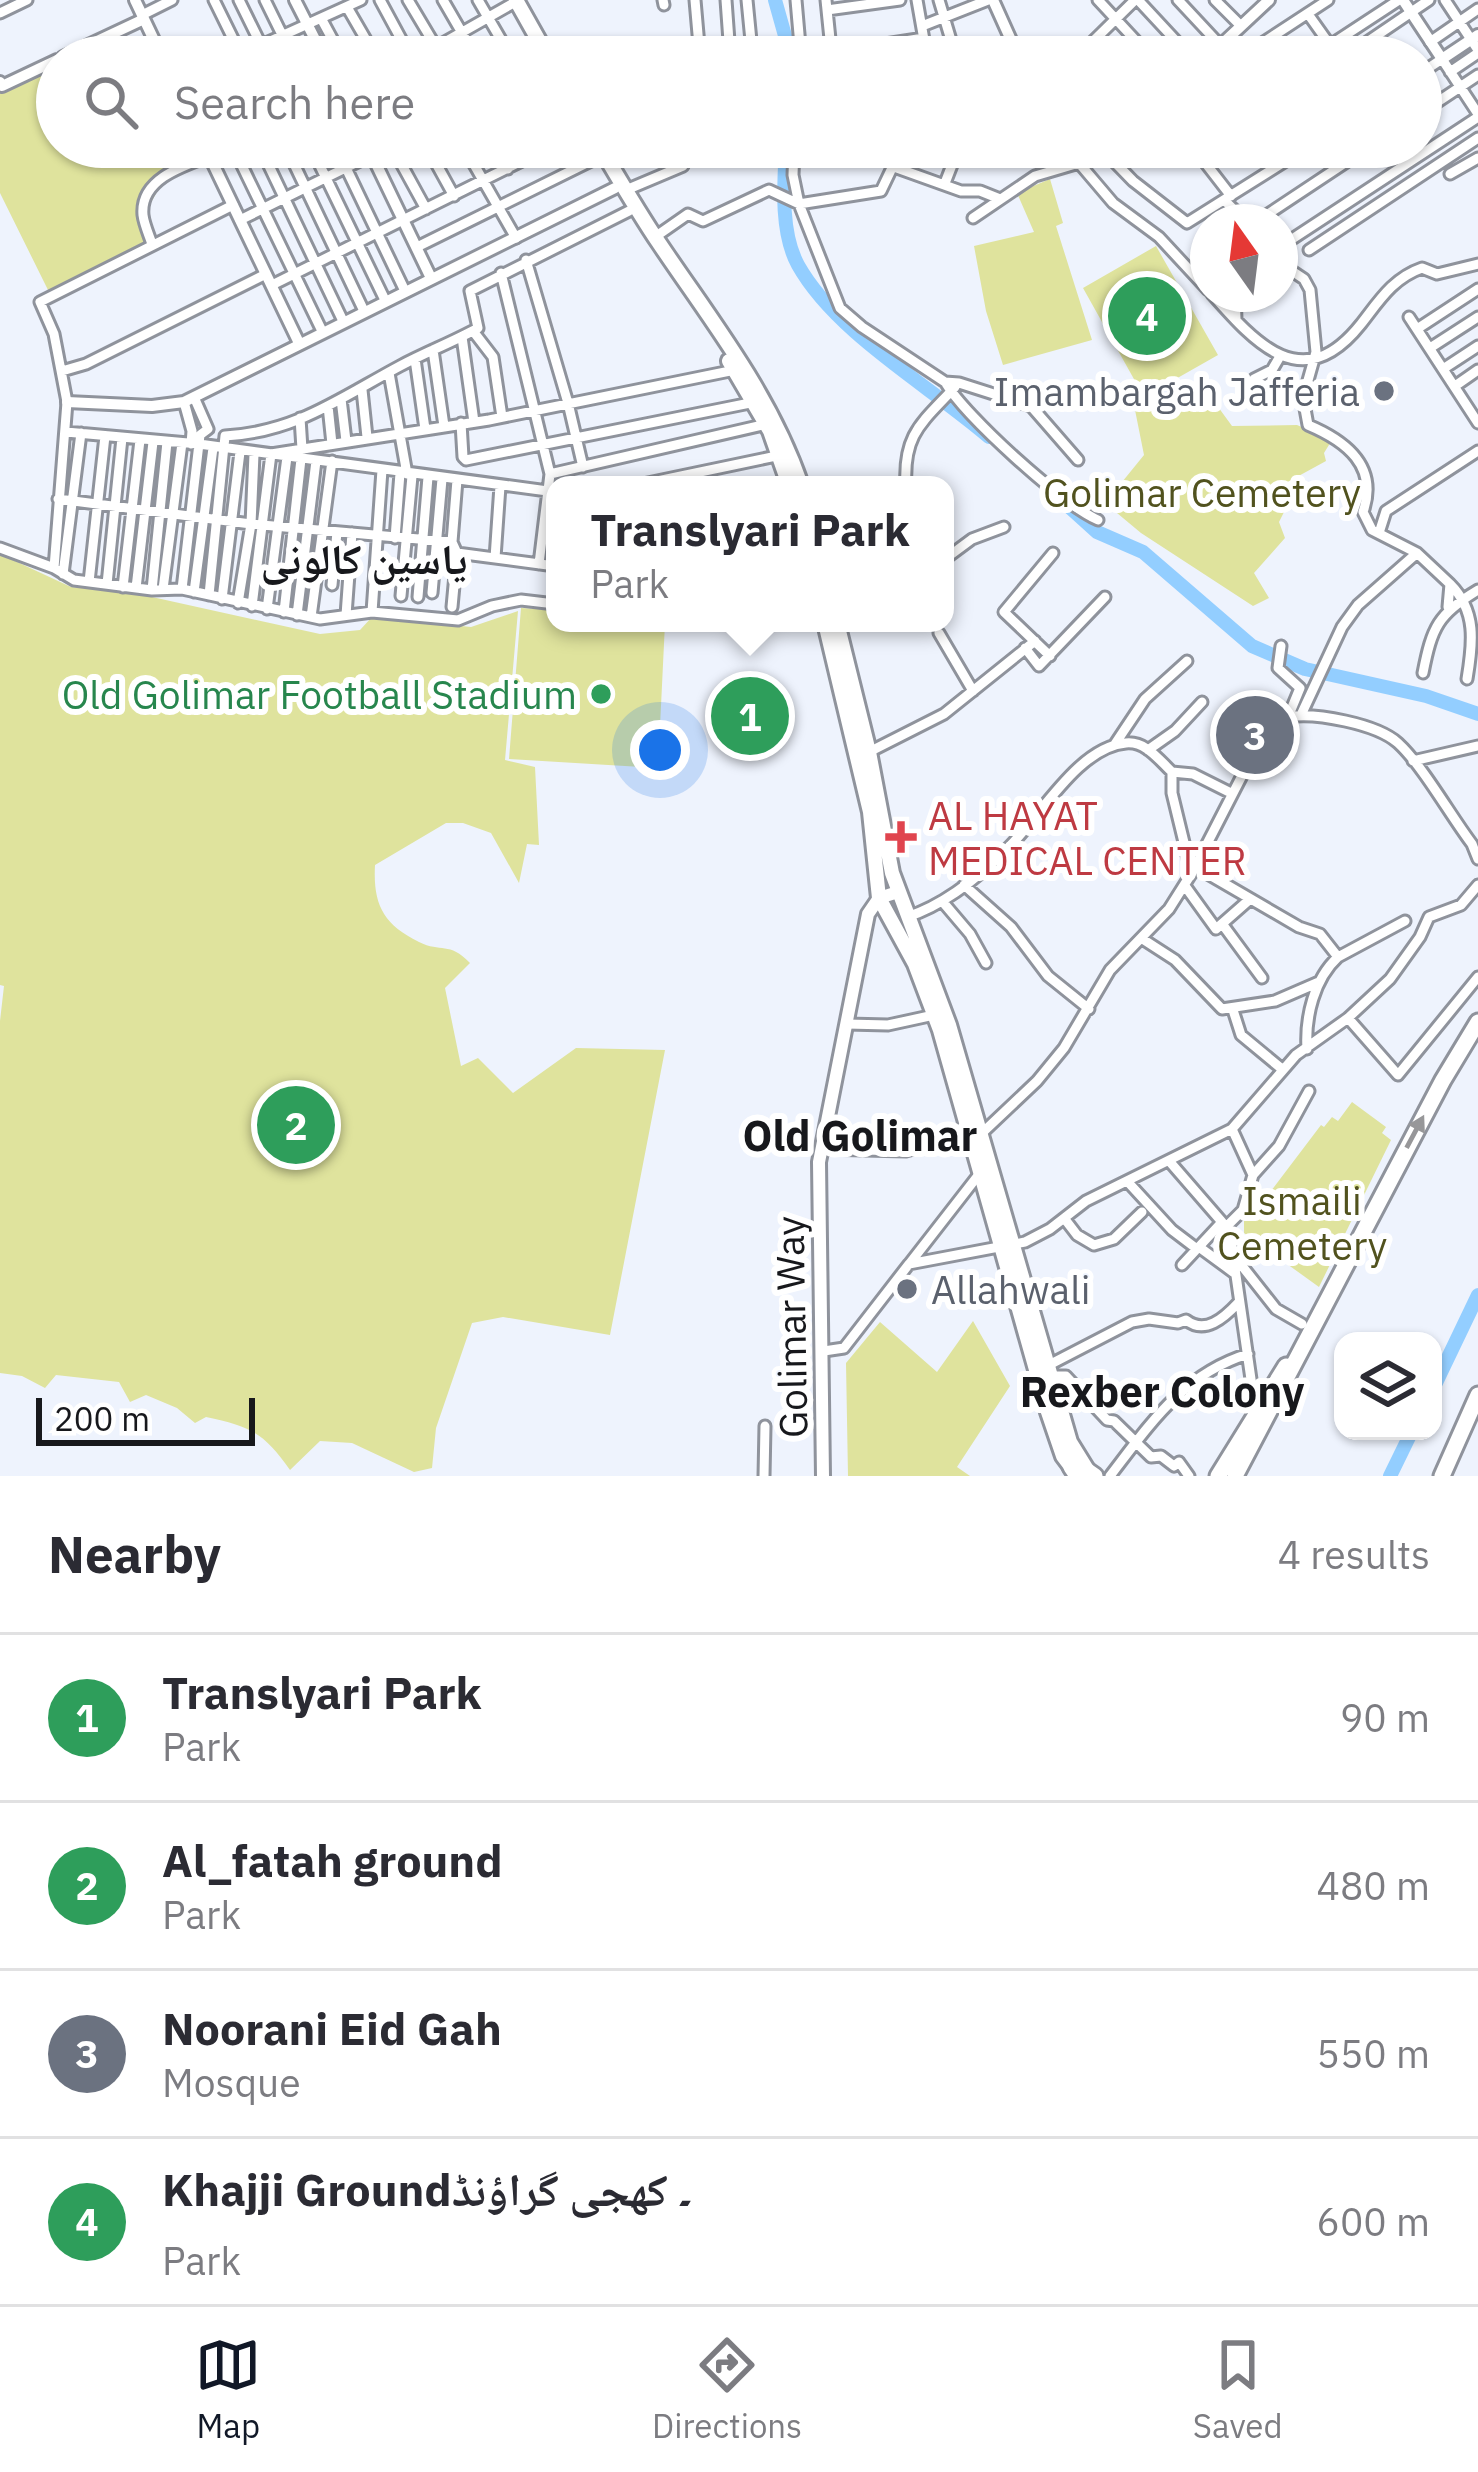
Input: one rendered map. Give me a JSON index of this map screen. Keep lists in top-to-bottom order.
{
  "streets": {
    "main road": ["Golimar Way"]
  },
  "districts": ["یاسین کالونی", "Old Golimar", "Rexber Colony"],
  "parks": ["Golimar Cemetery", "Ismaili Cemetery"],
  "places": {
    "other": ["Imambargah Jafferia", "Old Golimar Football Stadium", "Allahwali"],
    "health": ["AL HAYAT MEDICAL CENTER"]
  },
  "scale_bar": "200 m",
  "north": "top",
  "page": {
    "search": "Search here",
    "pins": [
      "4",
      "1",
      "3",
      "2"
    ],
    "popup": ["Translyari Park", "Park"],
    "scale": "200 m",
    "heading": ["Nearby", "4 results"],
    "list": [
      {
        "mark": "1",
        "name": "Translyari Park",
        "note": "Park",
        "value": "90 m"
      },
      {
        "mark": "2",
        "name": "Al_fatah ground",
        "note": "Park",
        "value": "480 m"
      },
      {
        "mark": "3",
        "name": "Noorani Eid Gah",
        "note": "Mosque",
        "value": "550 m"
      },
      {
        "mark": "4",
        "name": "Khajji Ground۔ کھجی گراؤنڈ",
        "note": "Park",
        "value": "600 m"
      }
    ],
    "nav": ["Map", "Directions", "Saved"]
  }
}
